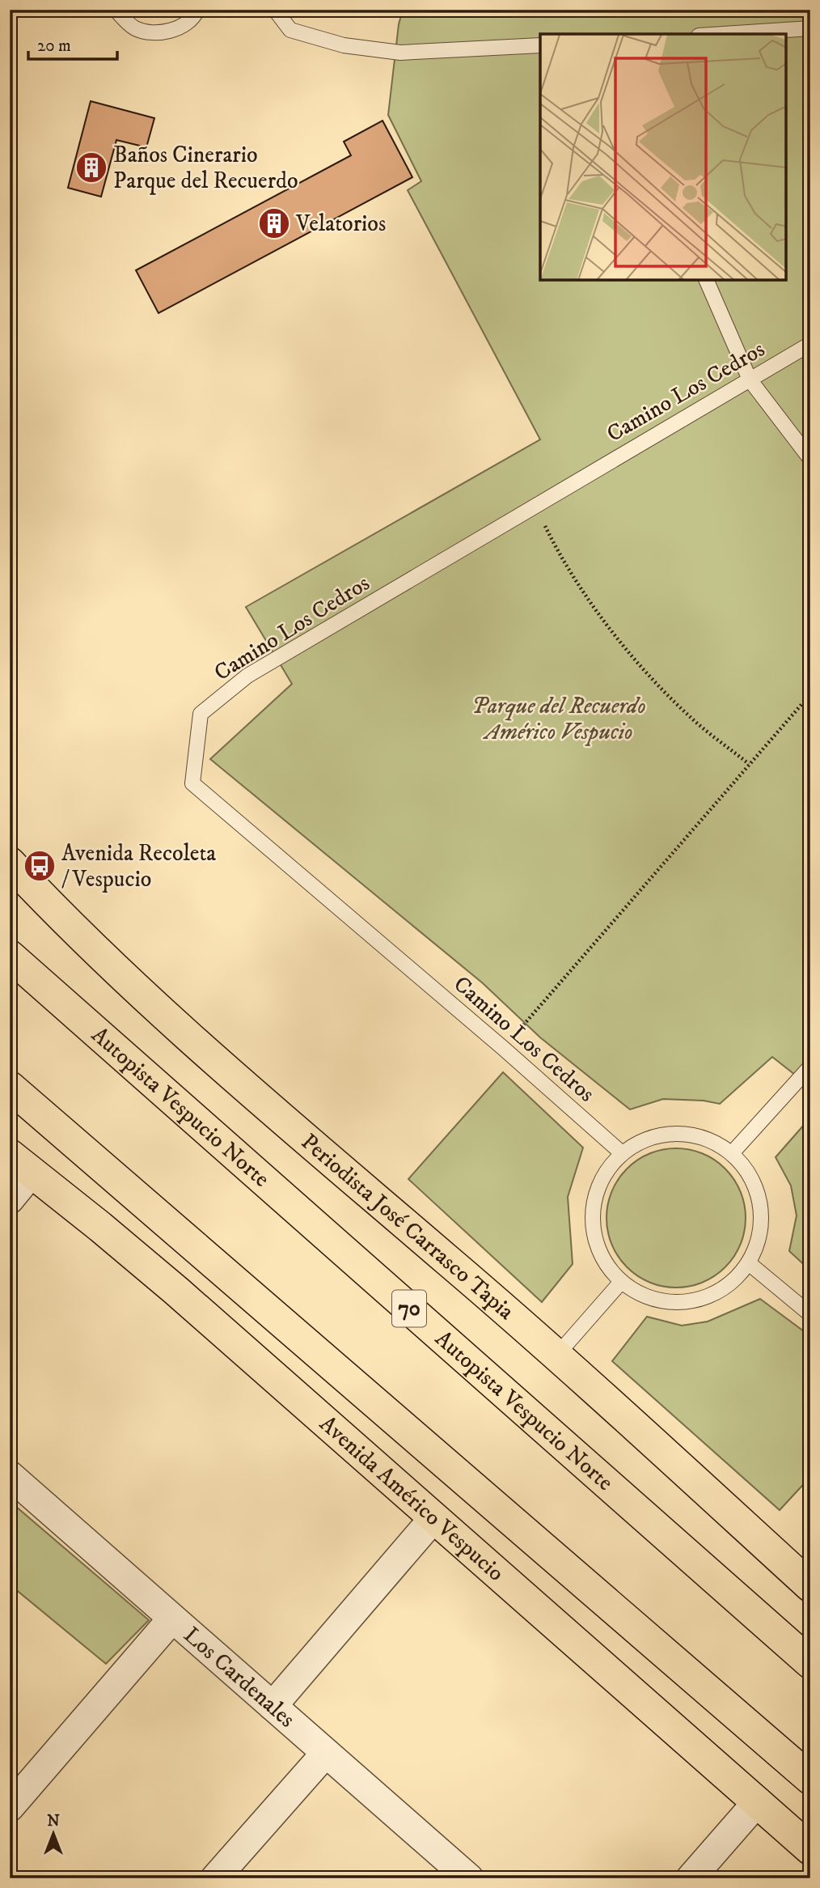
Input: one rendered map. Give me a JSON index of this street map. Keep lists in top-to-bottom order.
{
  "streets": {
    "main road": [
      "Autopista Vespucio Norte",
      "Periodista José Carrasco Tapia",
      "70",
      "Avenida Américo Vespucio"
    ],
    "street": ["Los Cardenales"],
    "lane": ["Camino Los Cedros"]
  },
  "parks": ["Parque del Recuerdo Américo Vespucio"],
  "places": {
    "building": ["Baños Cinerario Parque del Recuerdo", "Velatorios"],
    "bus stop": ["Avenida Recoleta / Vespucio"]
  },
  "scale_bar": "20 m",
  "north": "top"
}
